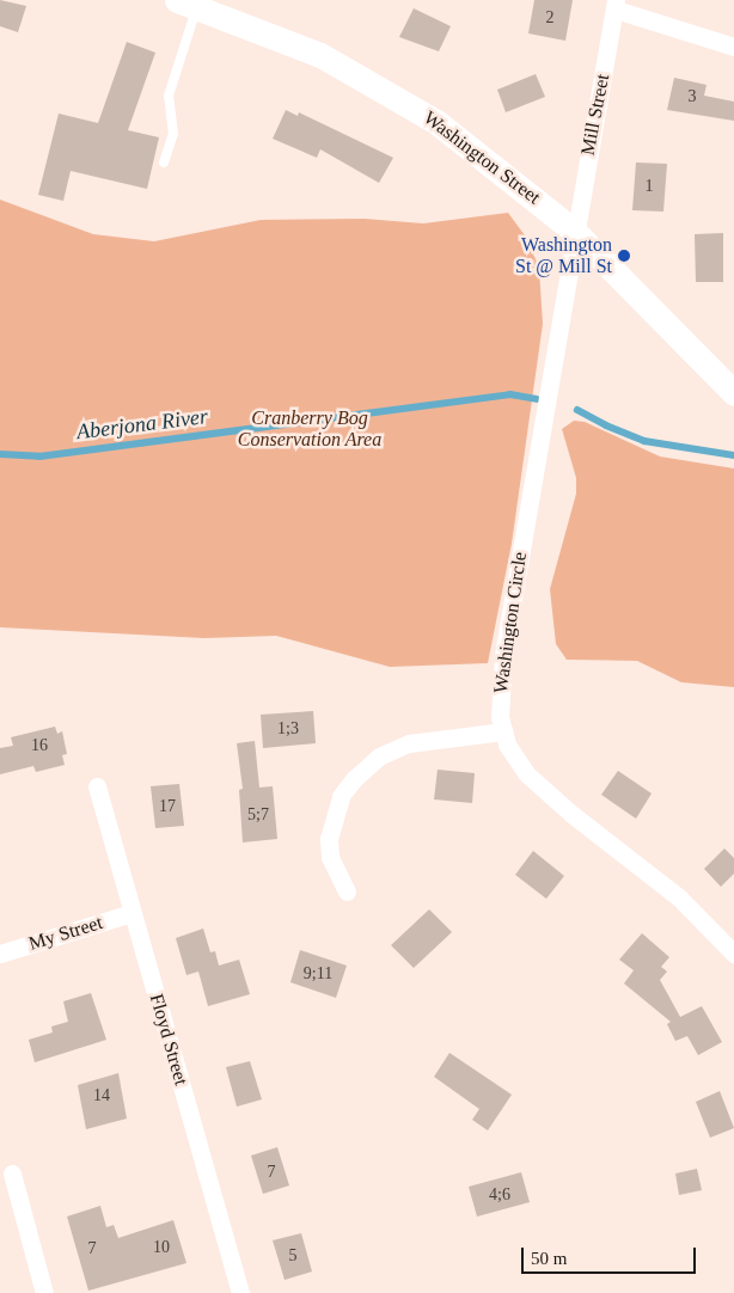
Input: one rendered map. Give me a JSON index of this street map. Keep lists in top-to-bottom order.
{
  "streets": {
    "main road": ["Washington Street"],
    "street": [
      "Mill Street",
      "Washington Circle",
      "My Street",
      "Floyd Street"
    ]
  },
  "crossings": [
    ["Mill Street", "Washington Street"],
    ["Mill Street", "Washington Circle"],
    ["Washington Street", "Washington Circle"],
    ["My Street", "Floyd Street"]
  ],
  "water": ["Aberjona River"],
  "parks": ["Cranberry Bog Conservation Area"],
  "places": ["Washington St @ Mill St"],
  "house_numbers": [
    "2",
    "3",
    "1",
    "1;3",
    "16",
    "17",
    "5;7",
    "9;11",
    "14",
    "7",
    "4;6",
    "10",
    "7",
    "5"
  ],
  "scale_bar": "50 m"
}
